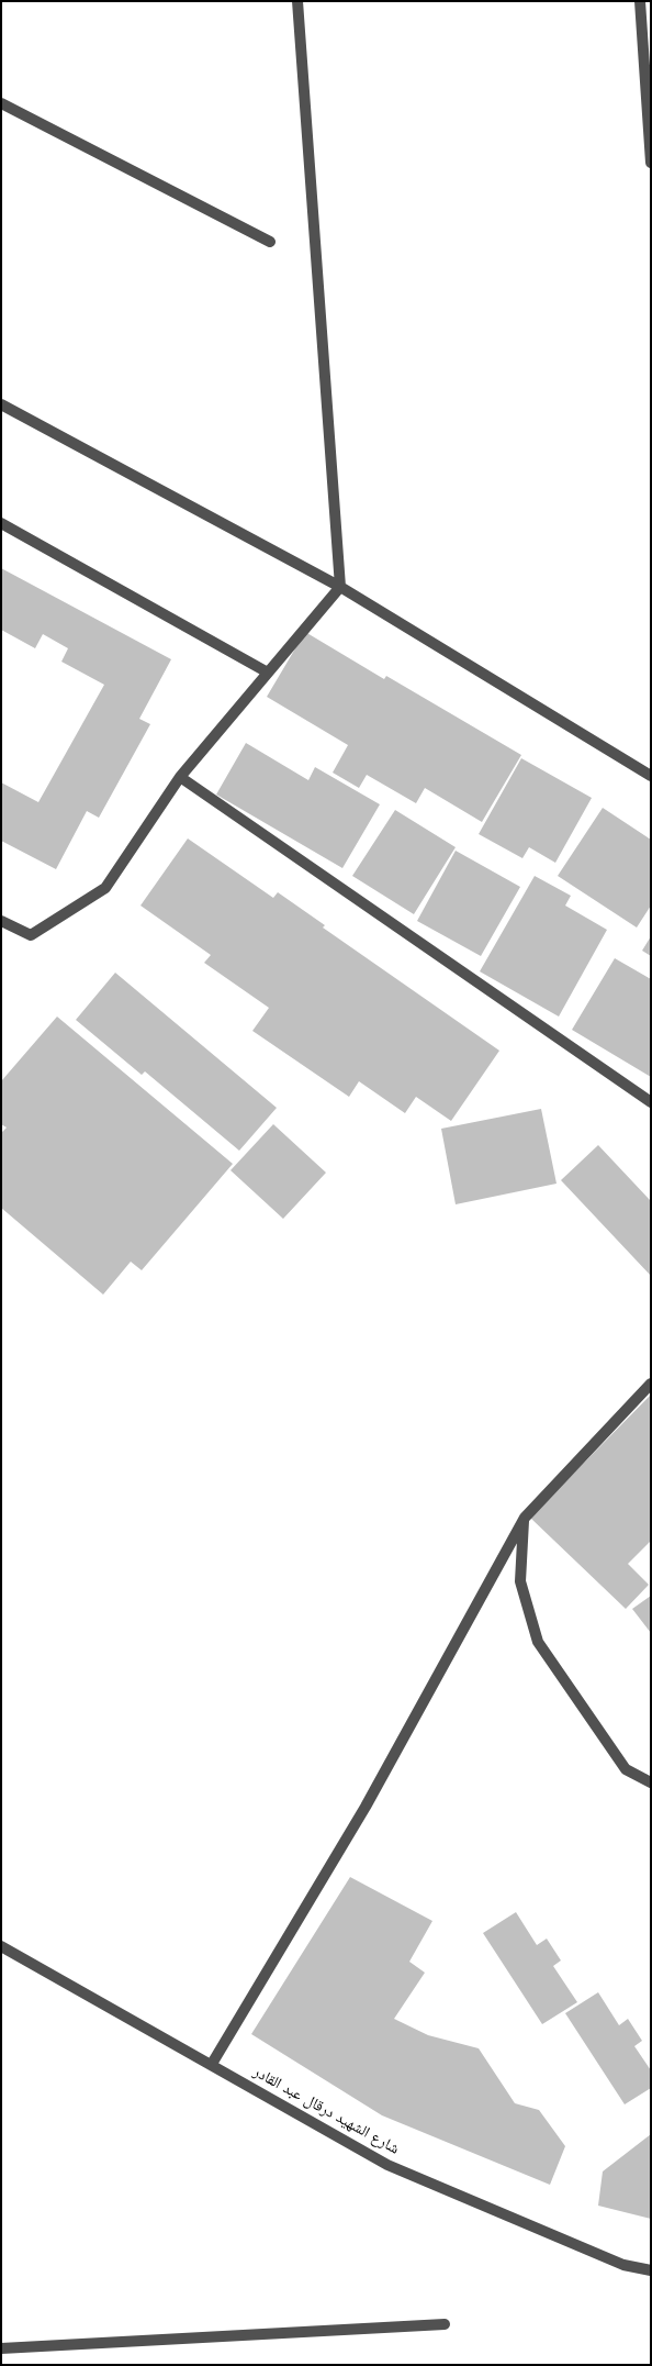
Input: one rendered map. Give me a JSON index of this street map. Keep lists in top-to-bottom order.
{
  "streets": {
    "street": ["شارع الشهيد درقال عبد القادر"]
  }
}
